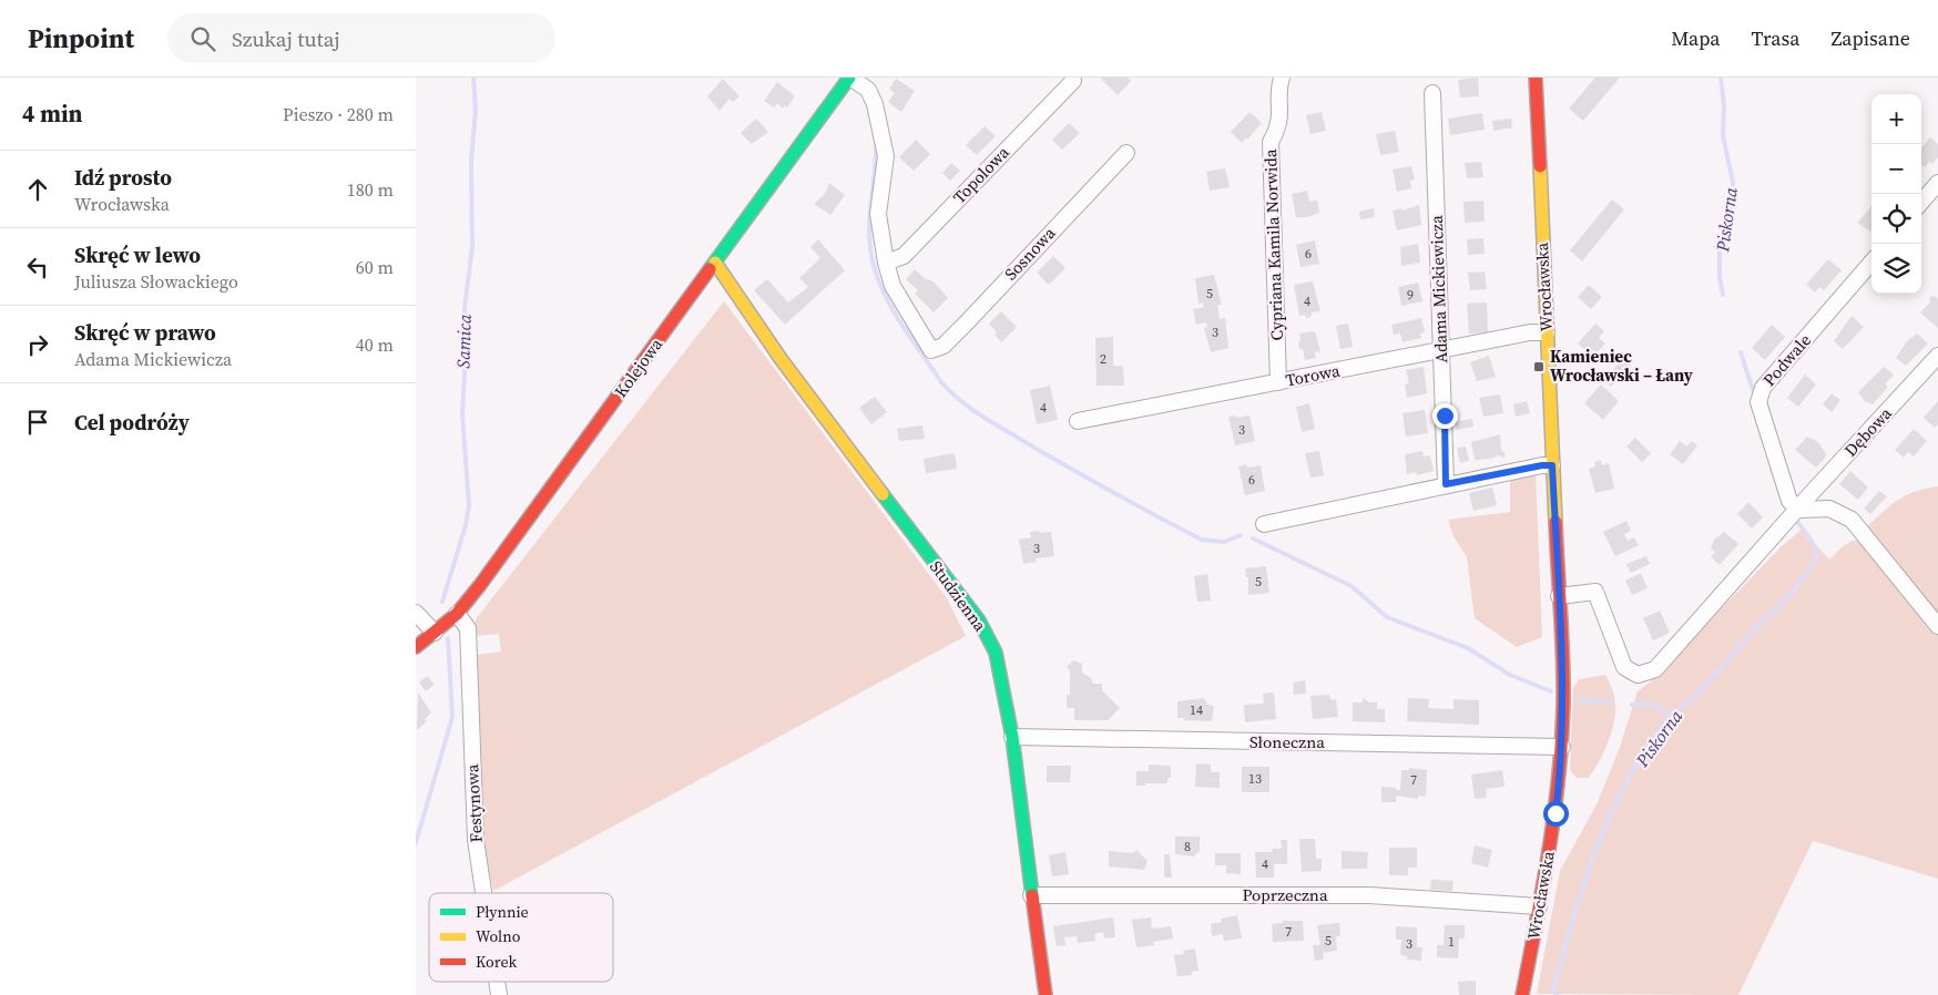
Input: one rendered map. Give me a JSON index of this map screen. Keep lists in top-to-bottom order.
{
  "streets": {
    "street": [
      "Topolowa",
      "Cypriana Kamila Norwida",
      "Sosnowa",
      "Wrocławska",
      "Adama Mickiewicza",
      "Podwale",
      "Kolejowa",
      "Torowa",
      "Dębowa",
      "Studzienna",
      "Słoneczna",
      "Festynowa",
      "Poprzeczna"
    ]
  },
  "crossings": [
    ["Topolowa", "Sosnowa"],
    ["Cypriana Kamila Norwida", "Torowa"],
    ["Wrocławska", "Torowa"],
    ["Wrocławska", "Słoneczna"],
    ["Wrocławska", "Poprzeczna"],
    ["Adama Mickiewicza", "Torowa"],
    ["Podwale", "Dębowa"],
    ["Kolejowa", "Studzienna"],
    ["Kolejowa", "Festynowa"],
    ["Studzienna", "Słoneczna"],
    ["Studzienna", "Poprzeczna"]
  ],
  "water": ["Piskorna", "Samica"],
  "places": {
    "transit": ["Kamieniec Wrocławski – Łany"]
  },
  "house_numbers": [
    "6",
    "5",
    "9",
    "4",
    "3",
    "2",
    "4",
    "3",
    "6",
    "3",
    "5",
    "14",
    "13",
    "7",
    "8",
    "4",
    "7",
    "5",
    "1",
    "3"
  ],
  "legend": ["Płynnie", "Wolno", "Korek"],
  "page": {
    "header": "Pinpoint",
    "search": "Szukaj tutaj",
    "nav": ["Mapa", "Trasa", "Zapisane"],
    "heading": ["4 min", "Pieszo · 280 m"],
    "map_buttons": ["+", "−"],
    "list": [
      ["Idź prosto", "Wrocławska", "180 m"],
      ["Skręć w lewo", "Juliusza Słowackiego", "60 m"],
      ["Skręć w prawo", "Adama Mickiewicza", "40 m"],
      "Cel podróży"
    ]
  }
}
